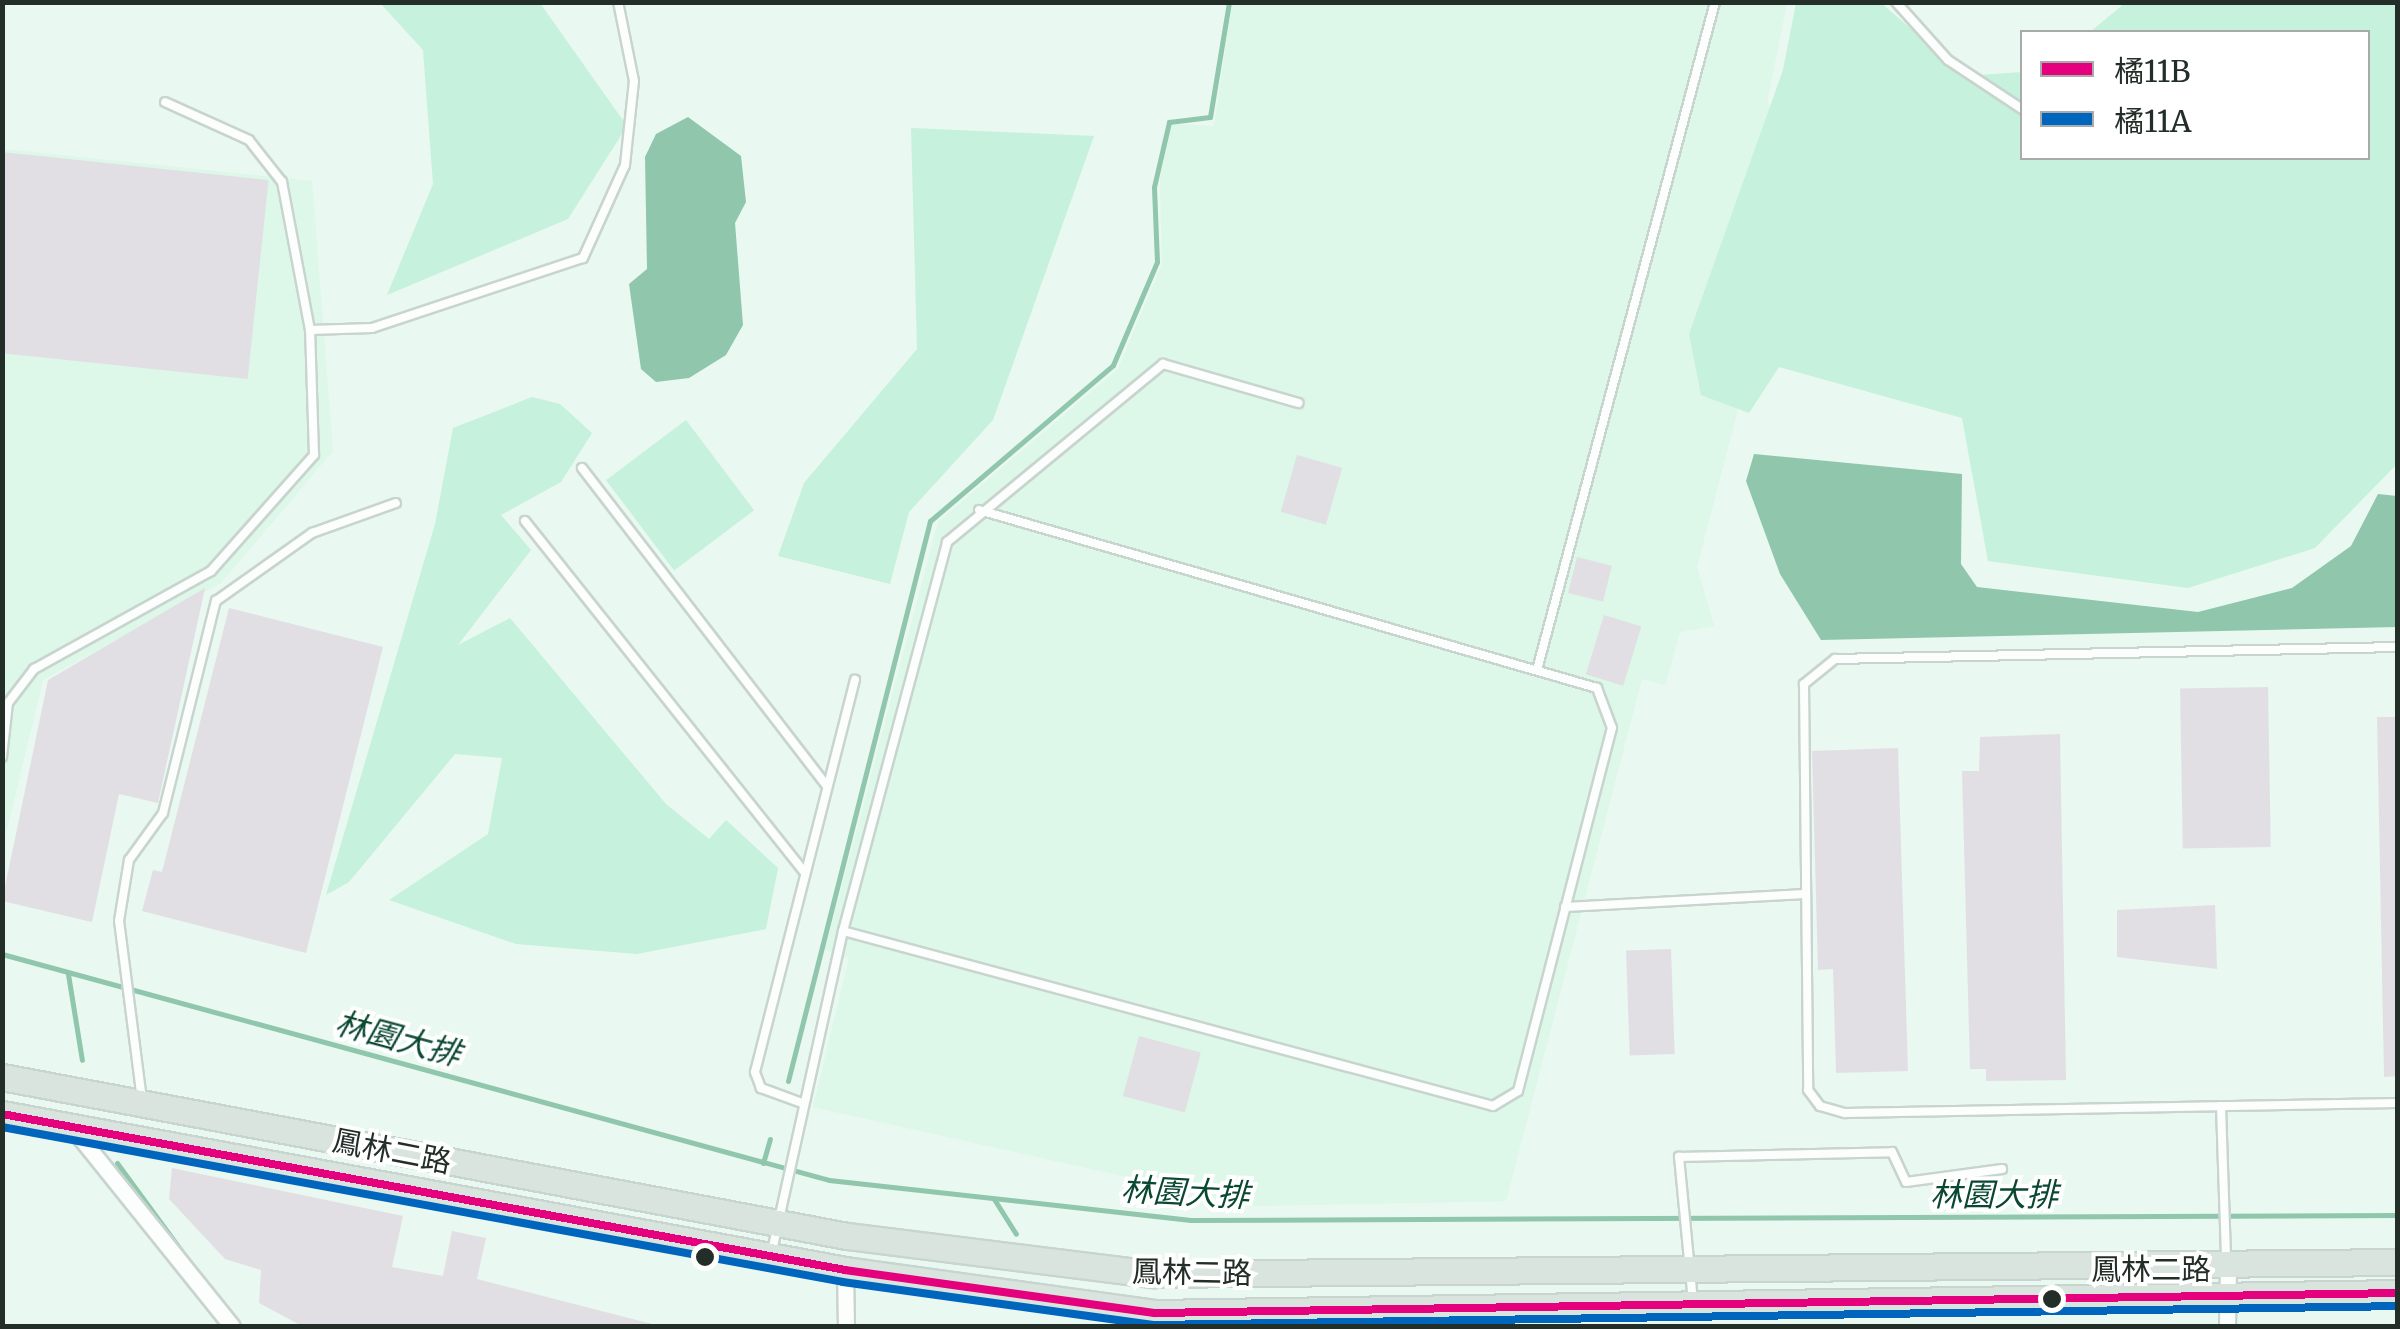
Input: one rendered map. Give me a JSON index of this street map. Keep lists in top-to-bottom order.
{
  "streets": {
    "main road": ["鳳林二路"]
  },
  "water": ["林園大排"],
  "lines": ["transit line 橘11B", "transit line 橘11A"],
  "legend": ["橘11B", "橘11A"]
}
